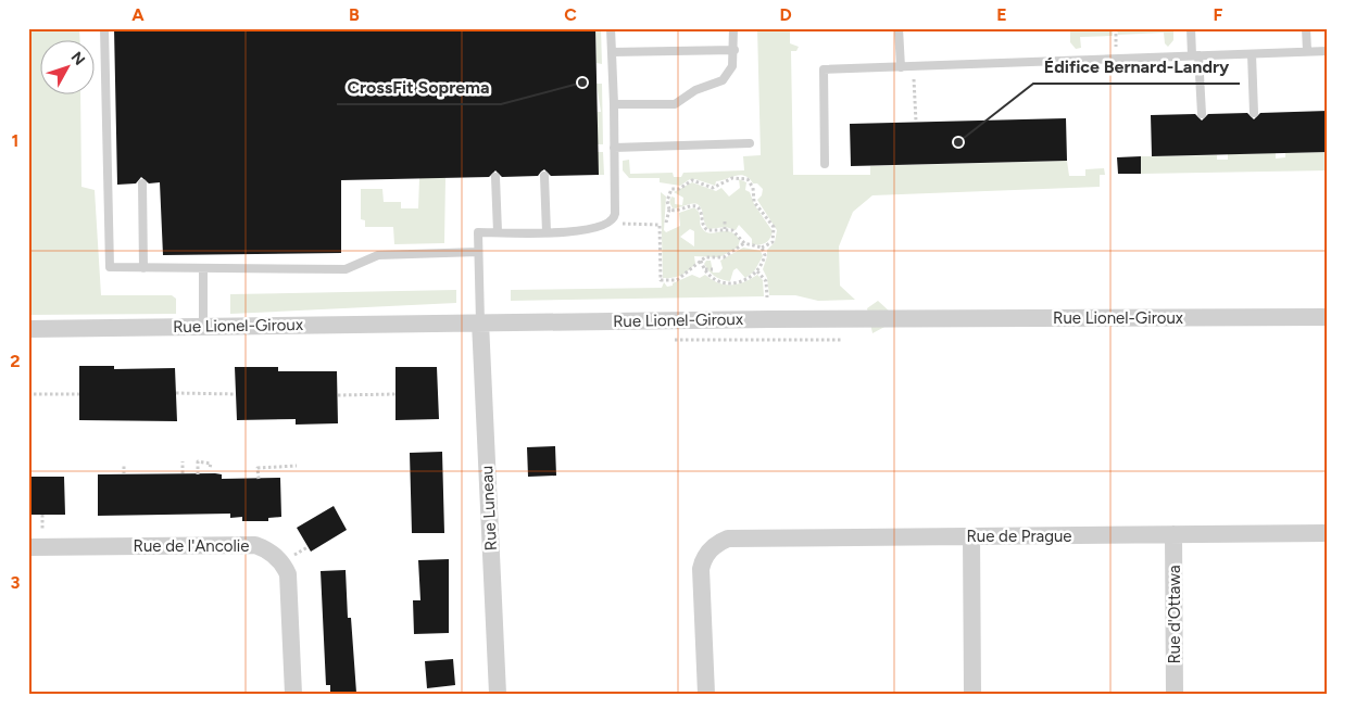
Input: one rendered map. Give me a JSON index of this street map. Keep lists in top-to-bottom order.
{
  "streets": {
    "street": [
      "Rue Lionel-Giroux",
      "Rue Luneau",
      "Rue de Prague",
      "Rue de l'Ancolie",
      "Rue d'Ottawa"
    ]
  },
  "crossings": [
    ["Rue Lionel-Giroux", "Rue Luneau"],
    ["Rue de Prague", "Rue d'Ottawa"]
  ],
  "places": ["CrossFit Soprema", "Édifice Bernard-Landry"],
  "north": "top right",
  "grid": {
    "columns": [
      "A",
      "B",
      "C",
      "D",
      "E",
      "F"
    ],
    "rows": ["1", "2", "3"]
  }
}
